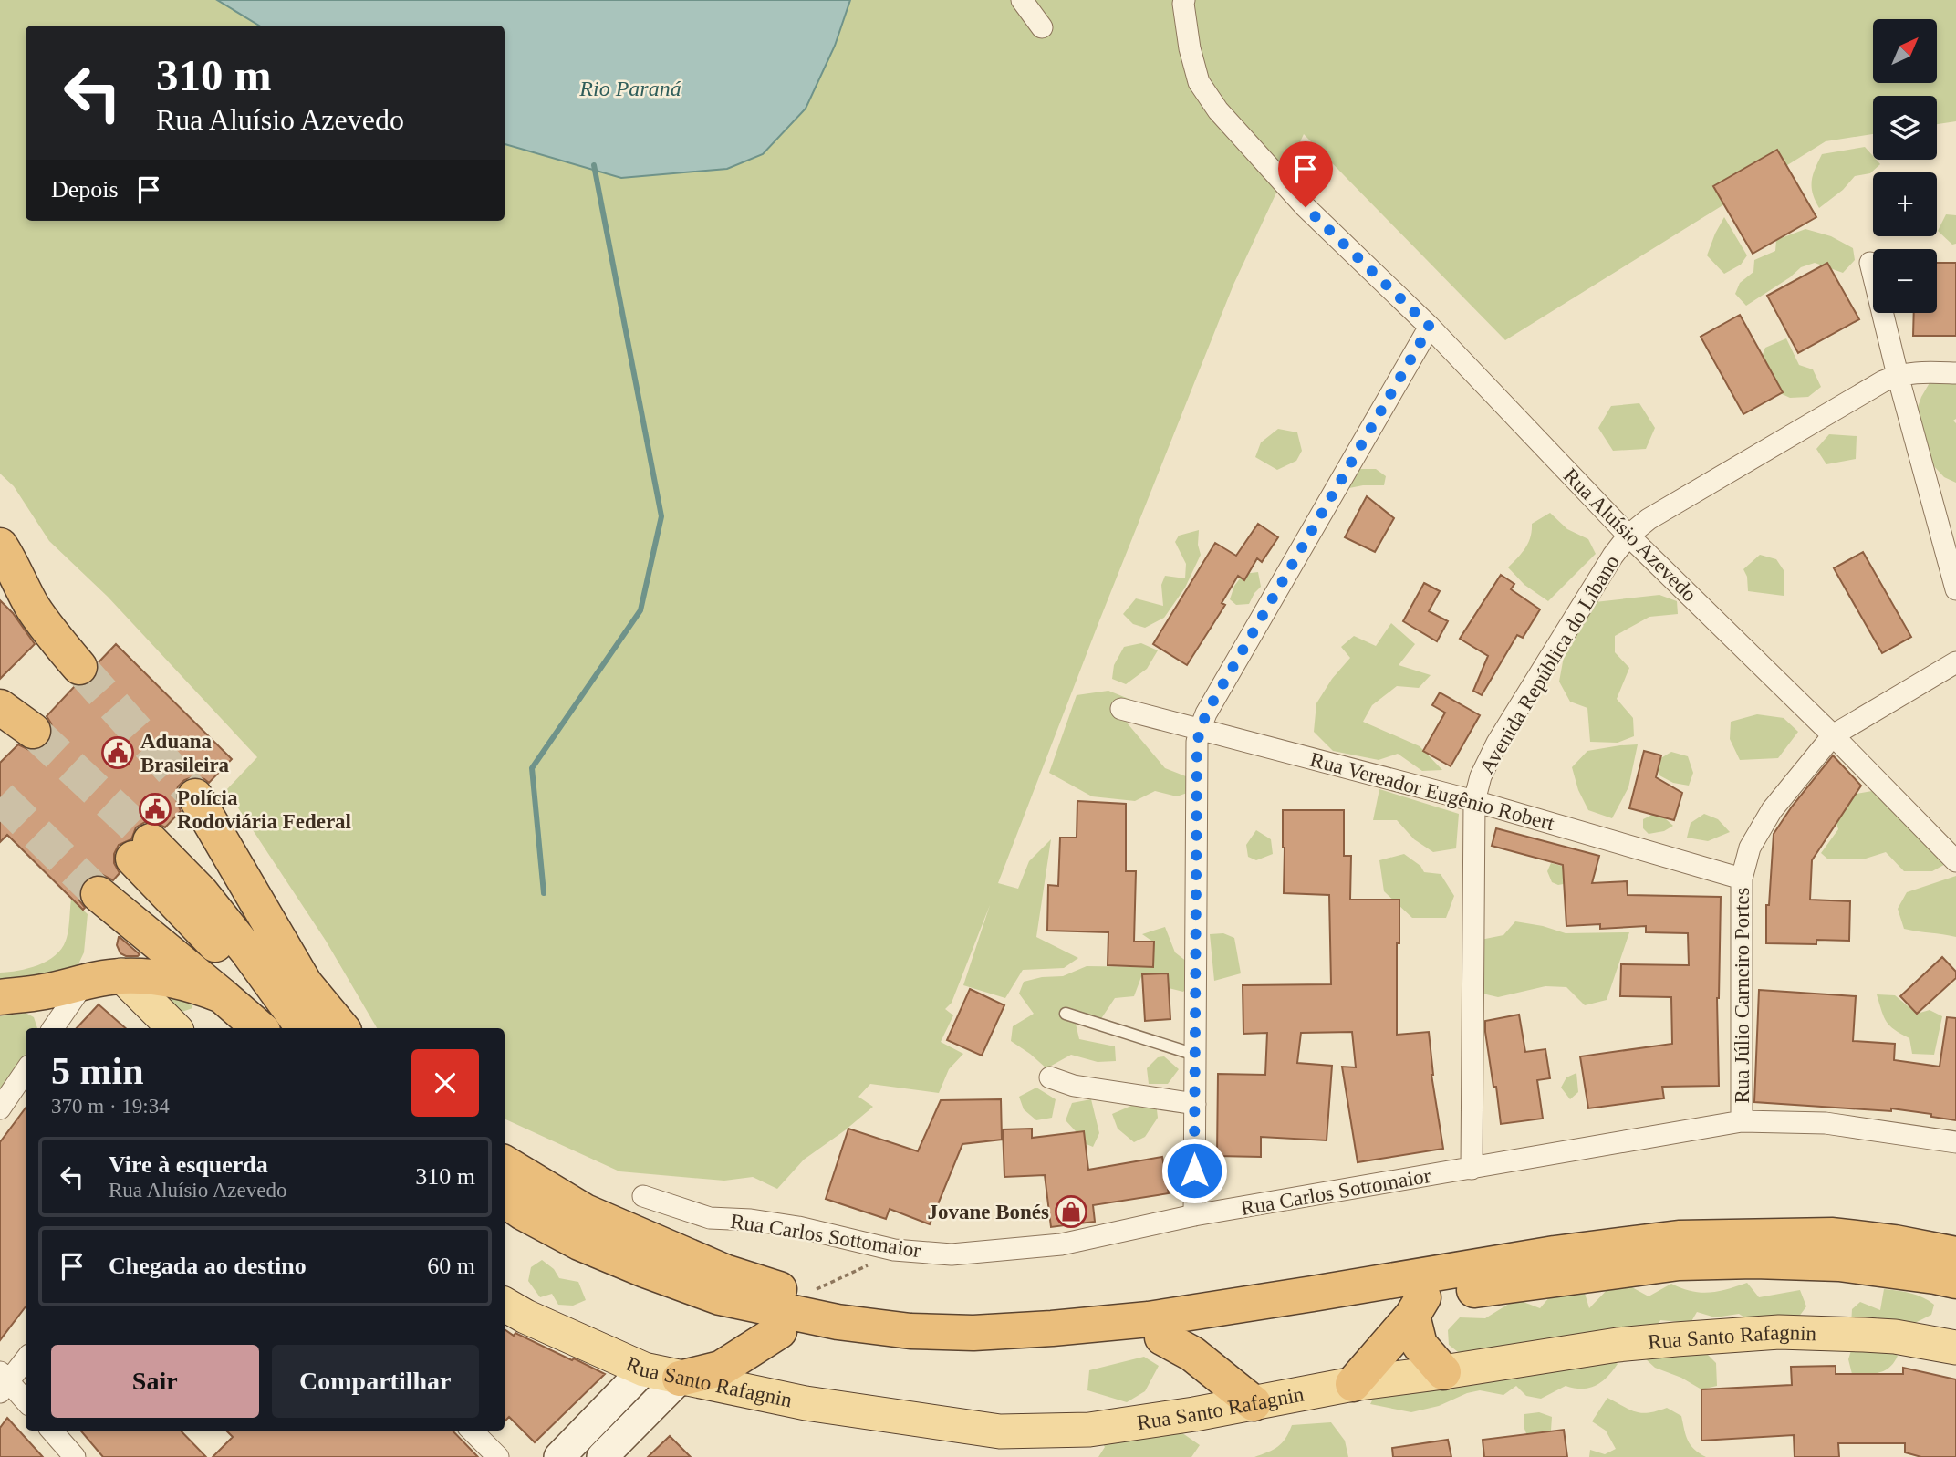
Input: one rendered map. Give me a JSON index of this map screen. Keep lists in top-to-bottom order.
{
  "streets": {
    "main road": ["Rua Santo Rafagnin"],
    "street": [
      "Rua Aluísio Azevedo",
      "Avenida República do Líbano",
      "Rua Vereador Eugênio Robert",
      "Rua Júlio Carneiro Portes",
      "Rua Carlos Sottomaior"
    ]
  },
  "crossings": [
    ["Rua Aluísio Azevedo", "Avenida República do Líbano"],
    ["Rua Aluísio Azevedo", "Rua Júlio Carneiro Portes"],
    ["Avenida República do Líbano", "Rua Vereador Eugênio Robert"],
    ["Avenida República do Líbano", "Rua Carlos Sottomaior"],
    ["Rua Vereador Eugênio Robert", "Rua Júlio Carneiro Portes"],
    ["Rua Júlio Carneiro Portes", "Rua Carlos Sottomaior"]
  ],
  "water": ["Rio Paraná"],
  "places": {
    "public building": ["Aduana Brasileira", "Polícia Rodoviária Federal"],
    "shop": ["Jovane Bonés"]
  },
  "north": "top right",
  "page": {
    "map_buttons": ["+", "−"],
    "turn": ["310 m", "Rua Aluísio Azevedo"],
    "then": "Depois",
    "heading": ["5 min", "370 m · 19:34"],
    "list": [
      {
        "name": "Vire à esquerda",
        "note": "Rua Aluísio Azevedo",
        "value": "310 m"
      },
      {
        "name": "Chegada ao destino",
        "value": "60 m"
      }
    ],
    "buttons": ["Sair", "Compartilhar"]
  }
}
